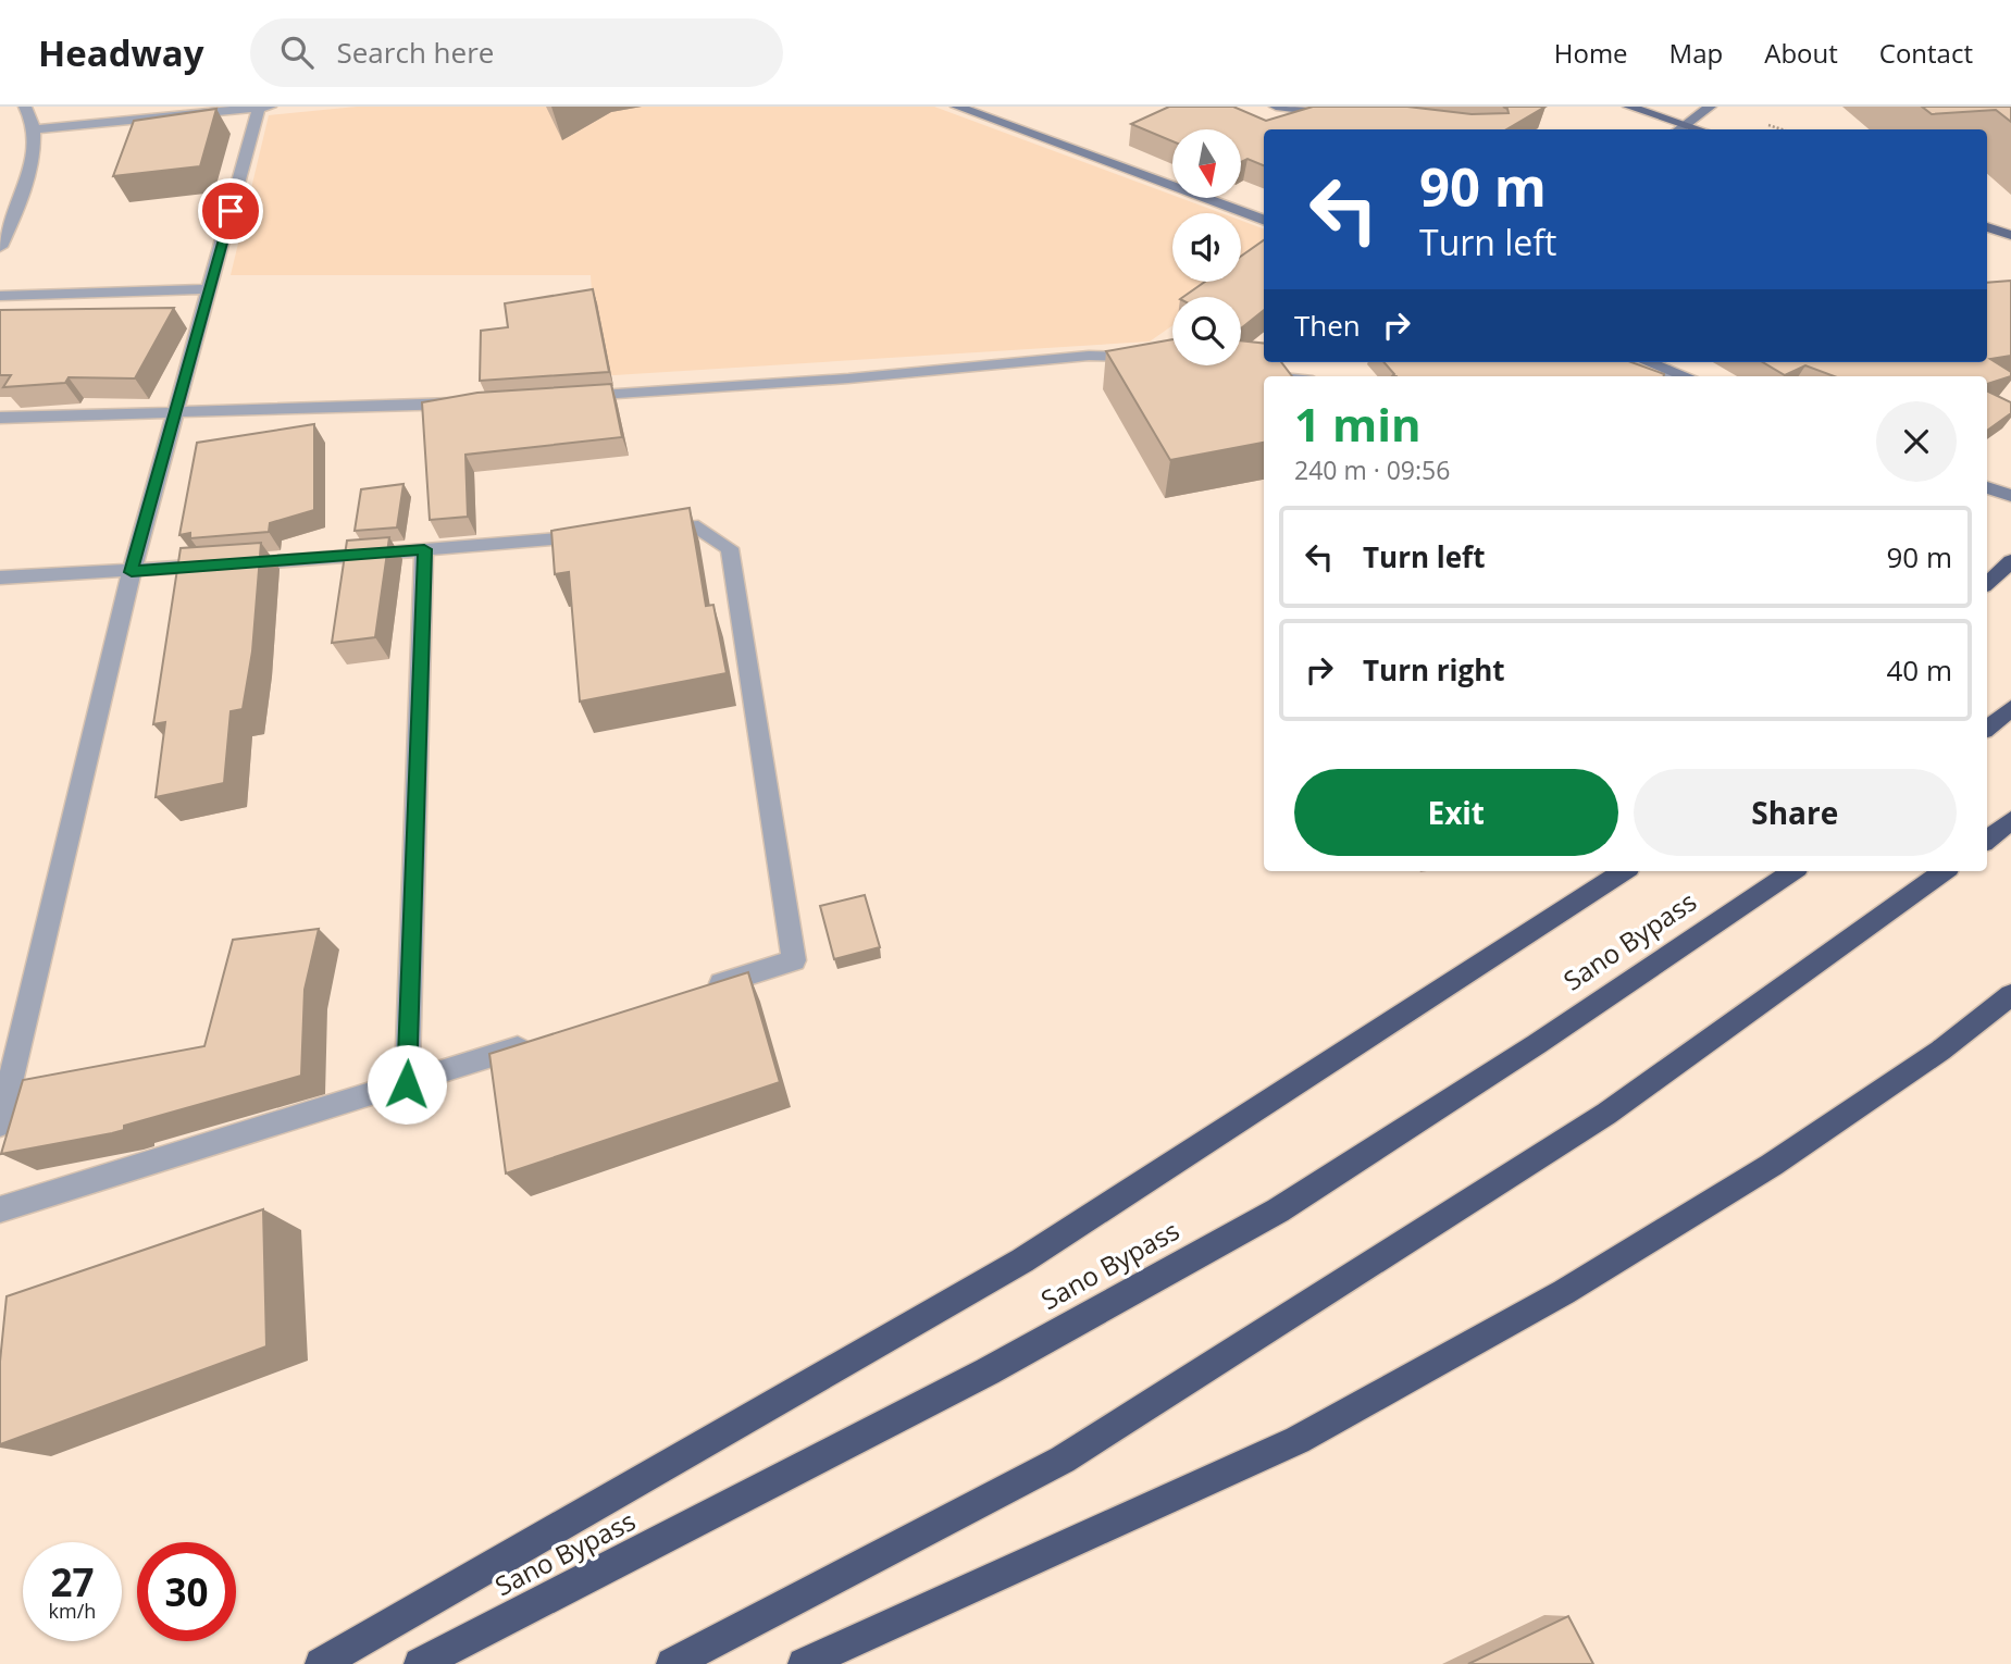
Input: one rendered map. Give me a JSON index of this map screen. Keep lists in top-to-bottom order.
{
  "streets": {
    "highway": ["Sano Bypass"]
  },
  "north": "bottom",
  "page": {
    "header": "Headway",
    "search": "Search here",
    "nav": [
      "Home",
      "Map",
      "About",
      "Contact"
    ],
    "turn": ["90 m", "Turn left"],
    "then": "Then",
    "heading": ["1 min", "240 m · 09:56"],
    "list": [
      {
        "name": "Turn left",
        "value": "90 m"
      },
      {
        "name": "Turn right",
        "value": "40 m"
      }
    ],
    "buttons": ["Exit", "Share"],
    "speed": "27 km/h",
    "limit": "30"
  }
}
